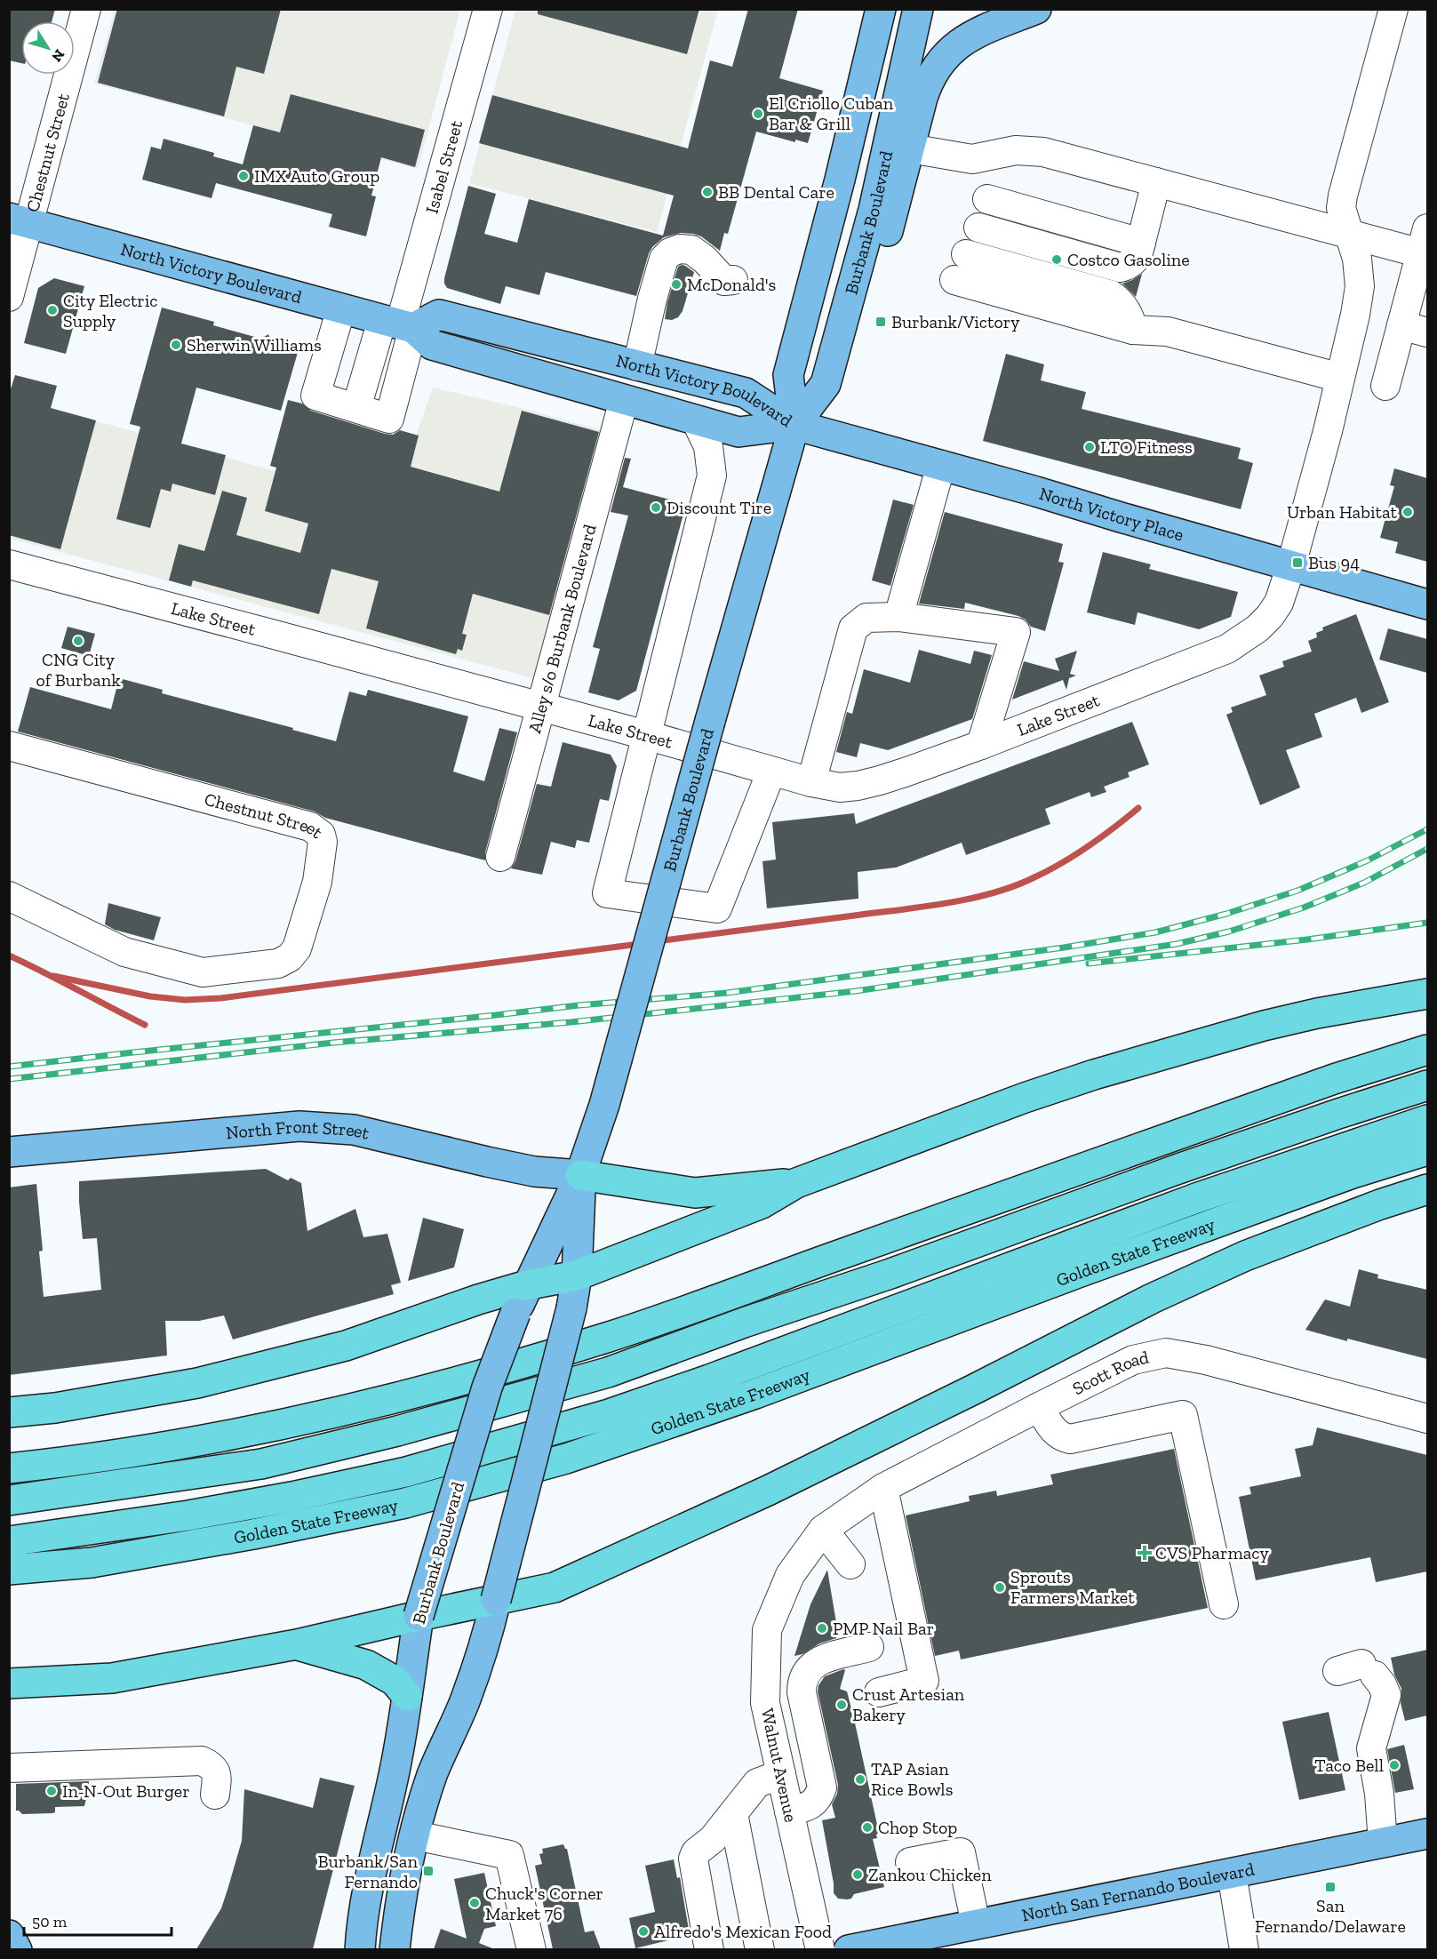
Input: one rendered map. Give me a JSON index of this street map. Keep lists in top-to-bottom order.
{
  "streets": {
    "highway": ["Golden State Freeway"],
    "main road": [
      "Burbank Boulevard",
      "North Victory Boulevard",
      "North Victory Place",
      "North Front Street",
      "North San Fernando Boulevard"
    ],
    "street": [
      "Chestnut Street",
      "Isabel Street",
      "Lake Street",
      "Alley s/o Burbank Boulevard",
      "Scott Road",
      "Walnut Avenue"
    ]
  },
  "crossings": [
    ["Chestnut Street", "North Victory Boulevard"],
    ["Isabel Street", "North Victory Boulevard"],
    ["Burbank Boulevard", "North Victory Boulevard"],
    ["Burbank Boulevard", "North Victory Place"],
    ["Burbank Boulevard", "North Front Street"],
    ["North Victory Boulevard", "North Victory Place"],
    ["North Victory Boulevard", "Alley s/o Burbank Boulevard"],
    ["North Victory Place", "Lake Street"],
    ["Lake Street", "Alley s/o Burbank Boulevard"],
    ["Scott Road", "Walnut Avenue"]
  ],
  "places": {
    "other": [
      "El Criollo Cuban Bar & Grill",
      "IMX Auto Group",
      "BB Dental Care",
      "Costco Gasoline",
      "McDonald's",
      "City Electric Supply",
      "Sherwin Williams",
      "LTO Fitness",
      "Discount Tire",
      "Urban Habitat",
      "CNG City of Burbank",
      "Sprouts Farmers Market",
      "PMP Nail Bar",
      "Crust Artesian Bakery",
      "Taco Bell",
      "TAP Asian Rice Bowls",
      "In-N-Out Burger",
      "Chop Stop",
      "Zankou Chicken",
      "Chuck's Corner Market 76",
      "Alfredo's Mexican Food"
    ],
    "transit": [
      "Burbank/Victory",
      "Bus 94",
      "Burbank/San Fernando",
      "San Fernando/Delaware"
    ],
    "health": ["CVS Pharmacy"]
  },
  "scale_bar": "50 m",
  "north": "bottom right"
}
